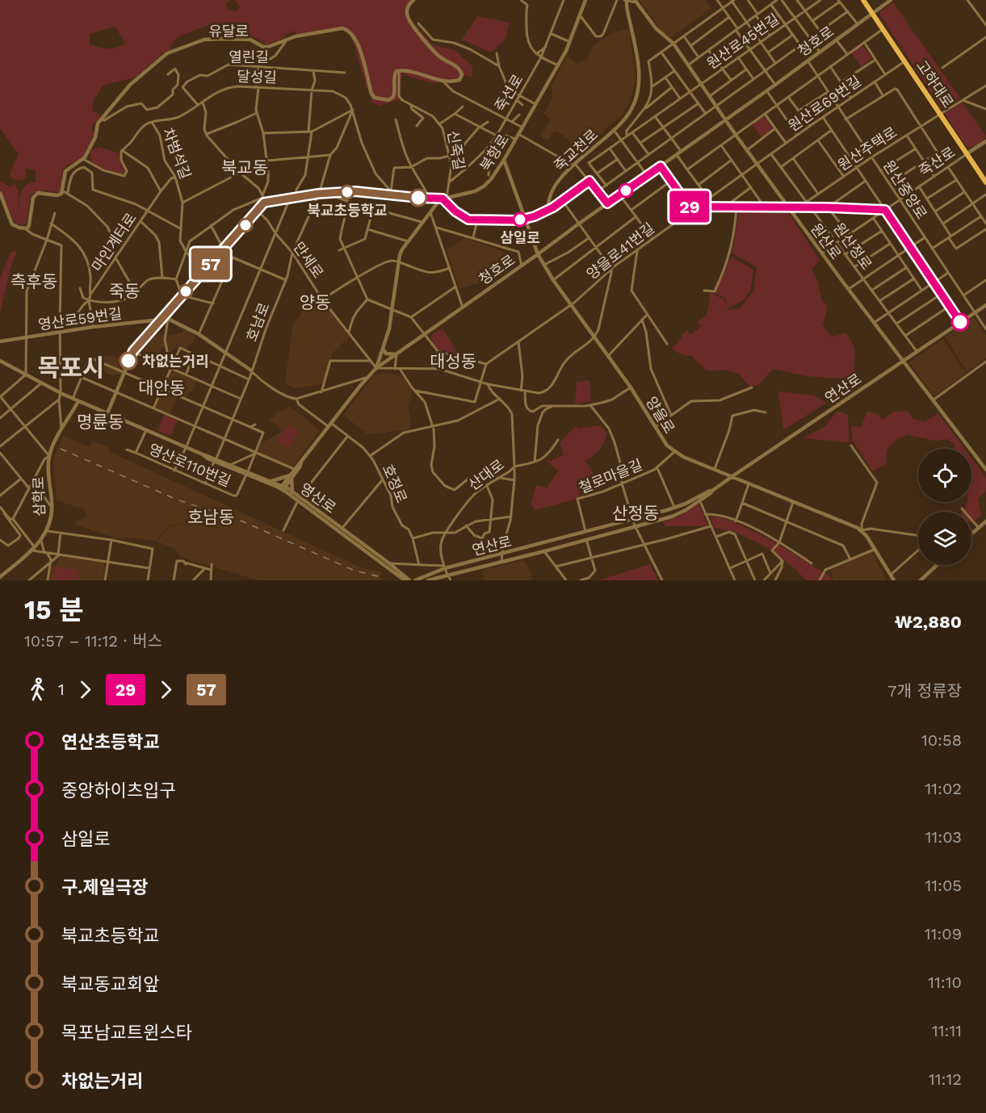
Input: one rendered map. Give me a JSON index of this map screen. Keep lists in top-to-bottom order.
{
  "streets": {
    "main road": ["고하대로"],
    "street": [
      "유달로",
      "원산로45번길",
      "청호로",
      "열린길",
      "달성길",
      "죽선로",
      "원산로69번길",
      "원산주택로",
      "신죽길",
      "죽교천로",
      "북항로",
      "차범석길",
      "죽산로",
      "원산중앙로",
      "원산로",
      "마인계터로",
      "원산정로",
      "양을로41번길",
      "만세로",
      "영산로59번길",
      "호남로",
      "연산로",
      "양을로",
      "영산로110번길",
      "산대로",
      "철로마을길",
      "호정로",
      "삼학로",
      "영산로"
    ]
  },
  "crossings": [
    ["유달로", "신죽길"],
    ["원산로45번길", "원산로"],
    ["청호로", "고하대로"],
    ["청호로", "원산중앙로"],
    ["청호로", "원산로"],
    ["청호로", "만세로"],
    ["청호로", "양을로"],
    ["청호로", "호정로"],
    ["청호로", "영산로"],
    ["열린길", "달성길"],
    ["달성길", "북항로"],
    ["달성길", "차범석길"],
    ["달성길", "호남로"],
    ["고하대로", "원산로69번길"],
    ["고하대로", "원산주택로"],
    ["고하대로", "죽산로"],
    ["죽선로", "신죽길"],
    ["원산로69번길", "원산중앙로"],
    ["원산로69번길", "원산로"],
    ["원산로69번길", "원산정로"],
    ["원산로69번길", "양을로41번길"],
    ["원산주택로", "원산중앙로"],
    ["원산주택로", "원산정로"],
    ["신죽길", "북항로"],
    ["북항로", "호남로"],
    ["북항로", "양을로"],
    ["차범석길", "마인계터로"],
    ["죽산로", "원산중앙로"],
    ["죽산로", "원산로"],
    ["죽산로", "원산정로"],
    ["원산중앙로", "연산로"],
    ["원산로", "연산로"],
    ["마인계터로", "영산로59번길"],
    ["원산정로", "연산로"],
    ["양을로41번길", "양을로"],
    ["만세로", "호남로"],
    ["호남로", "영산로110번길"],
    ["호남로", "영산로"],
    ["연산로", "양을로"],
    ["연산로", "산대로"],
    ["연산로", "철로마을길"],
    ["양을로", "철로마을길"],
    ["영산로110번길", "영산로"],
    ["삼학로", "영산로"]
  ],
  "districts": [
    "북교동",
    "측후동",
    "죽동",
    "양동",
    "대성동",
    "목포시",
    "대안동",
    "명륜동",
    "산정동",
    "호남동"
  ],
  "places": ["북교초등학교", "삼일로", "차없는거리"],
  "lines": ["bus line 29", "bus line 57"],
  "page": {
    "on_map": ["29", "57"],
    "heading": ["15 분", "10:57 – 11:12 · 버스", "₩2,880"],
    "legs": [
      "1",
      "29",
      "57",
      "7개 정류장"
    ],
    "list": [
      {
        "name": "연산초등학교",
        "value": "10:58"
      },
      {
        "name": "중앙하이츠입구",
        "value": "11:02"
      },
      {
        "name": "삼일로",
        "value": "11:03"
      },
      {
        "name": "구.제일극장",
        "value": "11:05"
      },
      {
        "name": "북교초등학교",
        "value": "11:09"
      },
      {
        "name": "북교동교회앞",
        "value": "11:10"
      },
      {
        "name": "목포남교트윈스타",
        "value": "11:11"
      },
      {
        "name": "차없는거리",
        "value": "11:12"
      }
    ]
  }
}
